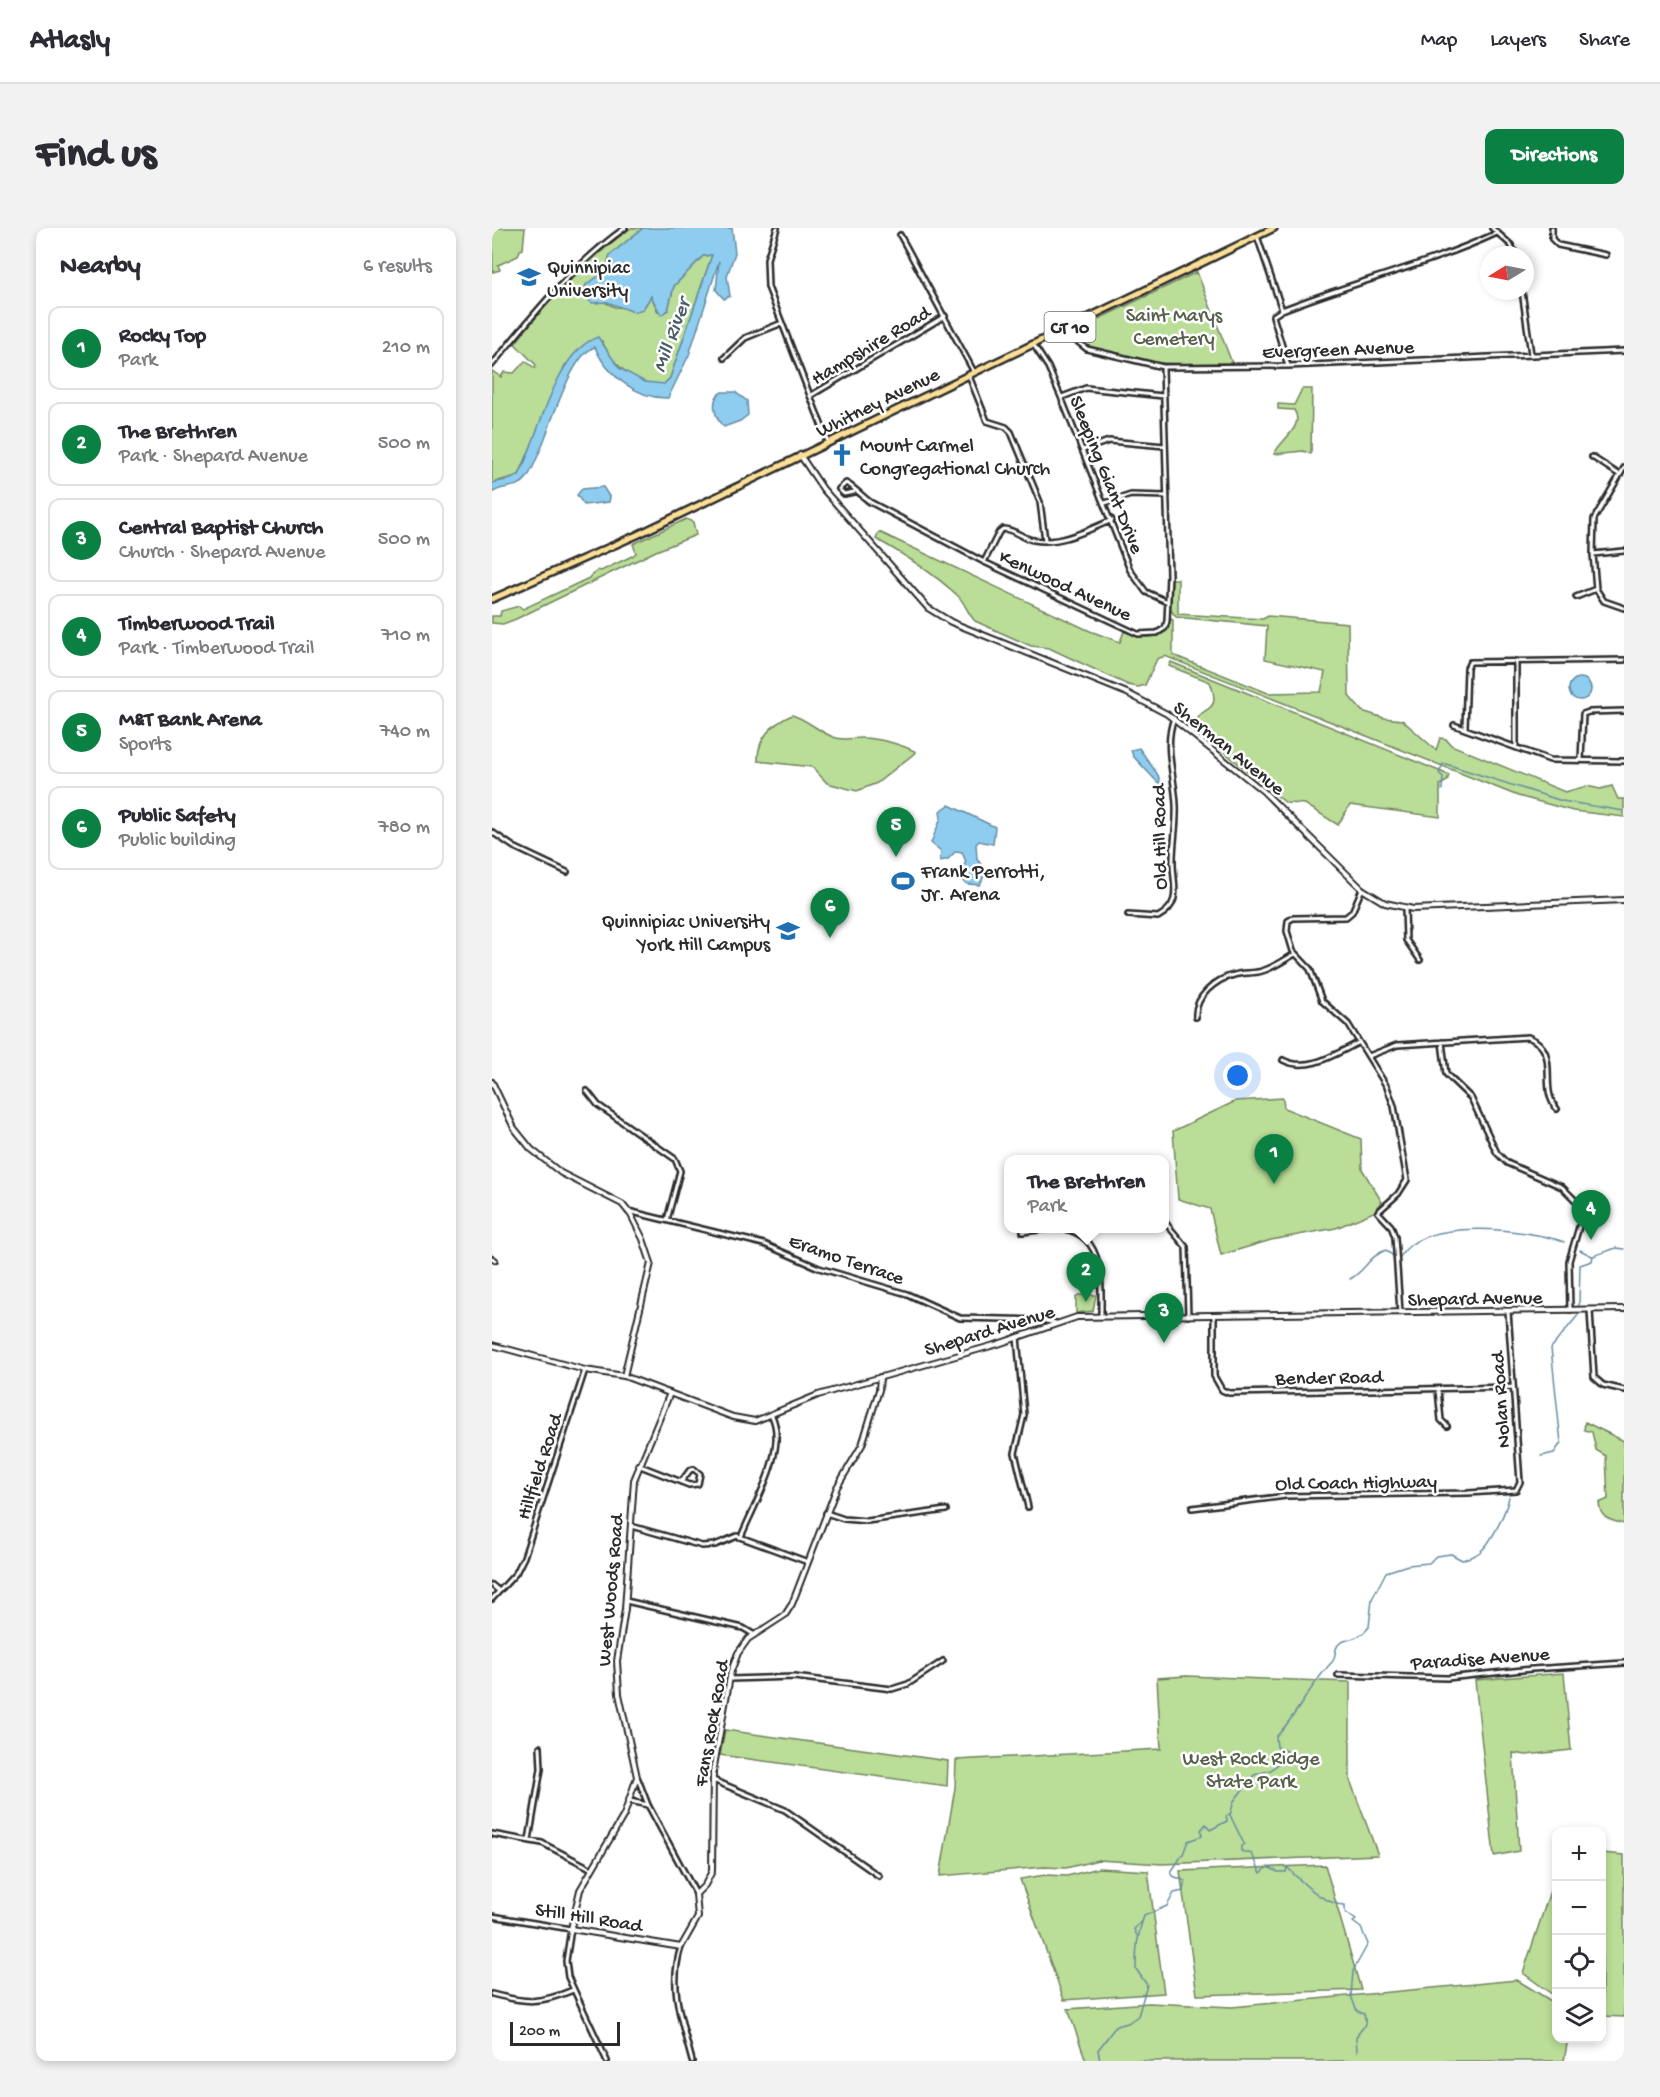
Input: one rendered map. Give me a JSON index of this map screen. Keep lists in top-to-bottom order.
{
  "streets": {
    "highway": ["CT 10", "Whitney Avenue"],
    "main road": [
      "Sherman Avenue",
      "Shepard Avenue",
      "West Woods Road",
      "Fans Rock Road",
      "Still Hill Road"
    ],
    "street": [
      "Hampshire Road",
      "Evergreen Avenue",
      "Sleeping Giant Drive",
      "Kenwood Avenue",
      "Old Hill Road",
      "Eramo Terrace",
      "Bender Road",
      "Nolan Road",
      "Hillfield Road",
      "Old Coach Highway",
      "Paradise Avenue"
    ]
  },
  "crossings": [
    ["Evergreen Avenue", "Whitney Avenue"],
    ["Evergreen Avenue", "Kenwood Avenue"],
    ["Whitney Avenue", "Sleeping Giant Drive"],
    ["Whitney Avenue", "Sherman Avenue"],
    ["Sleeping Giant Drive", "Kenwood Avenue"],
    ["Sherman Avenue", "Old Hill Road"],
    ["Eramo Terrace", "Shepard Avenue"],
    ["Shepard Avenue", "Bender Road"],
    ["Shepard Avenue", "Nolan Road"],
    ["Shepard Avenue", "Hillfield Road"],
    ["Shepard Avenue", "West Woods Road"],
    ["Shepard Avenue", "Fans Rock Road"],
    ["Bender Road", "Nolan Road"],
    ["Nolan Road", "Old Coach Highway"],
    ["West Woods Road", "Fans Rock Road"]
  ],
  "water": ["Mill River"],
  "parks": ["Saint Marys Cemetery", "West Rock Ridge State Park"],
  "places": {
    "school or university": ["Quinnipiac University", "Quinnipiac University York Hill Campus"],
    "church": ["Mount Carmel Congregational Church"],
    "sports": ["Frank Perrotti, Jr. Arena"]
  },
  "scale_bar": "200 m",
  "north": "left",
  "page": {
    "header": "Atlasly",
    "nav": ["Map", "Layers", "Share"],
    "buttons": "Directions",
    "title": "Find us",
    "heading": ["Nearby", "6 results"],
    "list": [
      {
        "mark": "1",
        "name": "Rocky Top",
        "note": "Park",
        "value": "210 m"
      },
      {
        "mark": "2",
        "name": "The Brethren",
        "note": "Park · Shepard Avenue",
        "value": "500 m"
      },
      {
        "mark": "3",
        "name": "Central Baptist Church",
        "note": "Church · Shepard Avenue",
        "value": "500 m"
      },
      {
        "mark": "4",
        "name": "Timberwood Trail",
        "note": "Park · Timberwood Trail",
        "value": "710 m"
      },
      {
        "mark": "5",
        "name": "M&T Bank Arena",
        "note": "Sports",
        "value": "740 m"
      },
      {
        "mark": "6",
        "name": "Public Safety",
        "note": "Public building",
        "value": "780 m"
      }
    ],
    "pins": [
      "5",
      "6",
      "1",
      "4",
      "2",
      "3"
    ],
    "popup": ["The Brethren", "Park"],
    "map_buttons": ["+", "−"],
    "scale": "200 m"
  }
}
